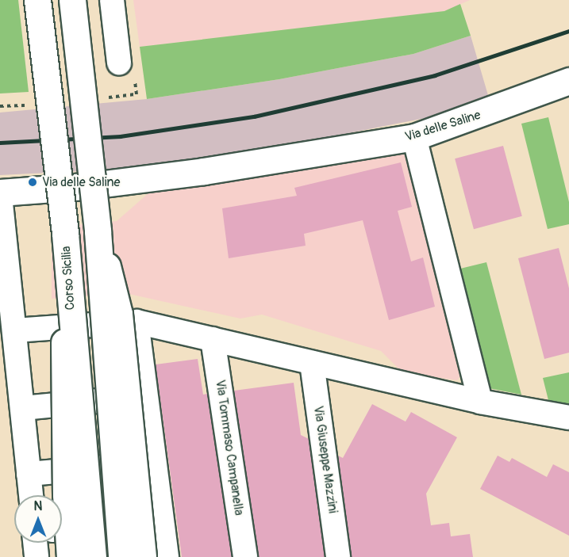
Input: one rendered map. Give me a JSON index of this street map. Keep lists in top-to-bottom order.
{
  "streets": {
    "street": [
      "Via delle Saline",
      "Corso Sicilia",
      "Via Tommaso Campanella",
      "Via Giuseppe Mazzini"
    ]
  },
  "places": ["Via delle Saline"],
  "north": "top"
}
